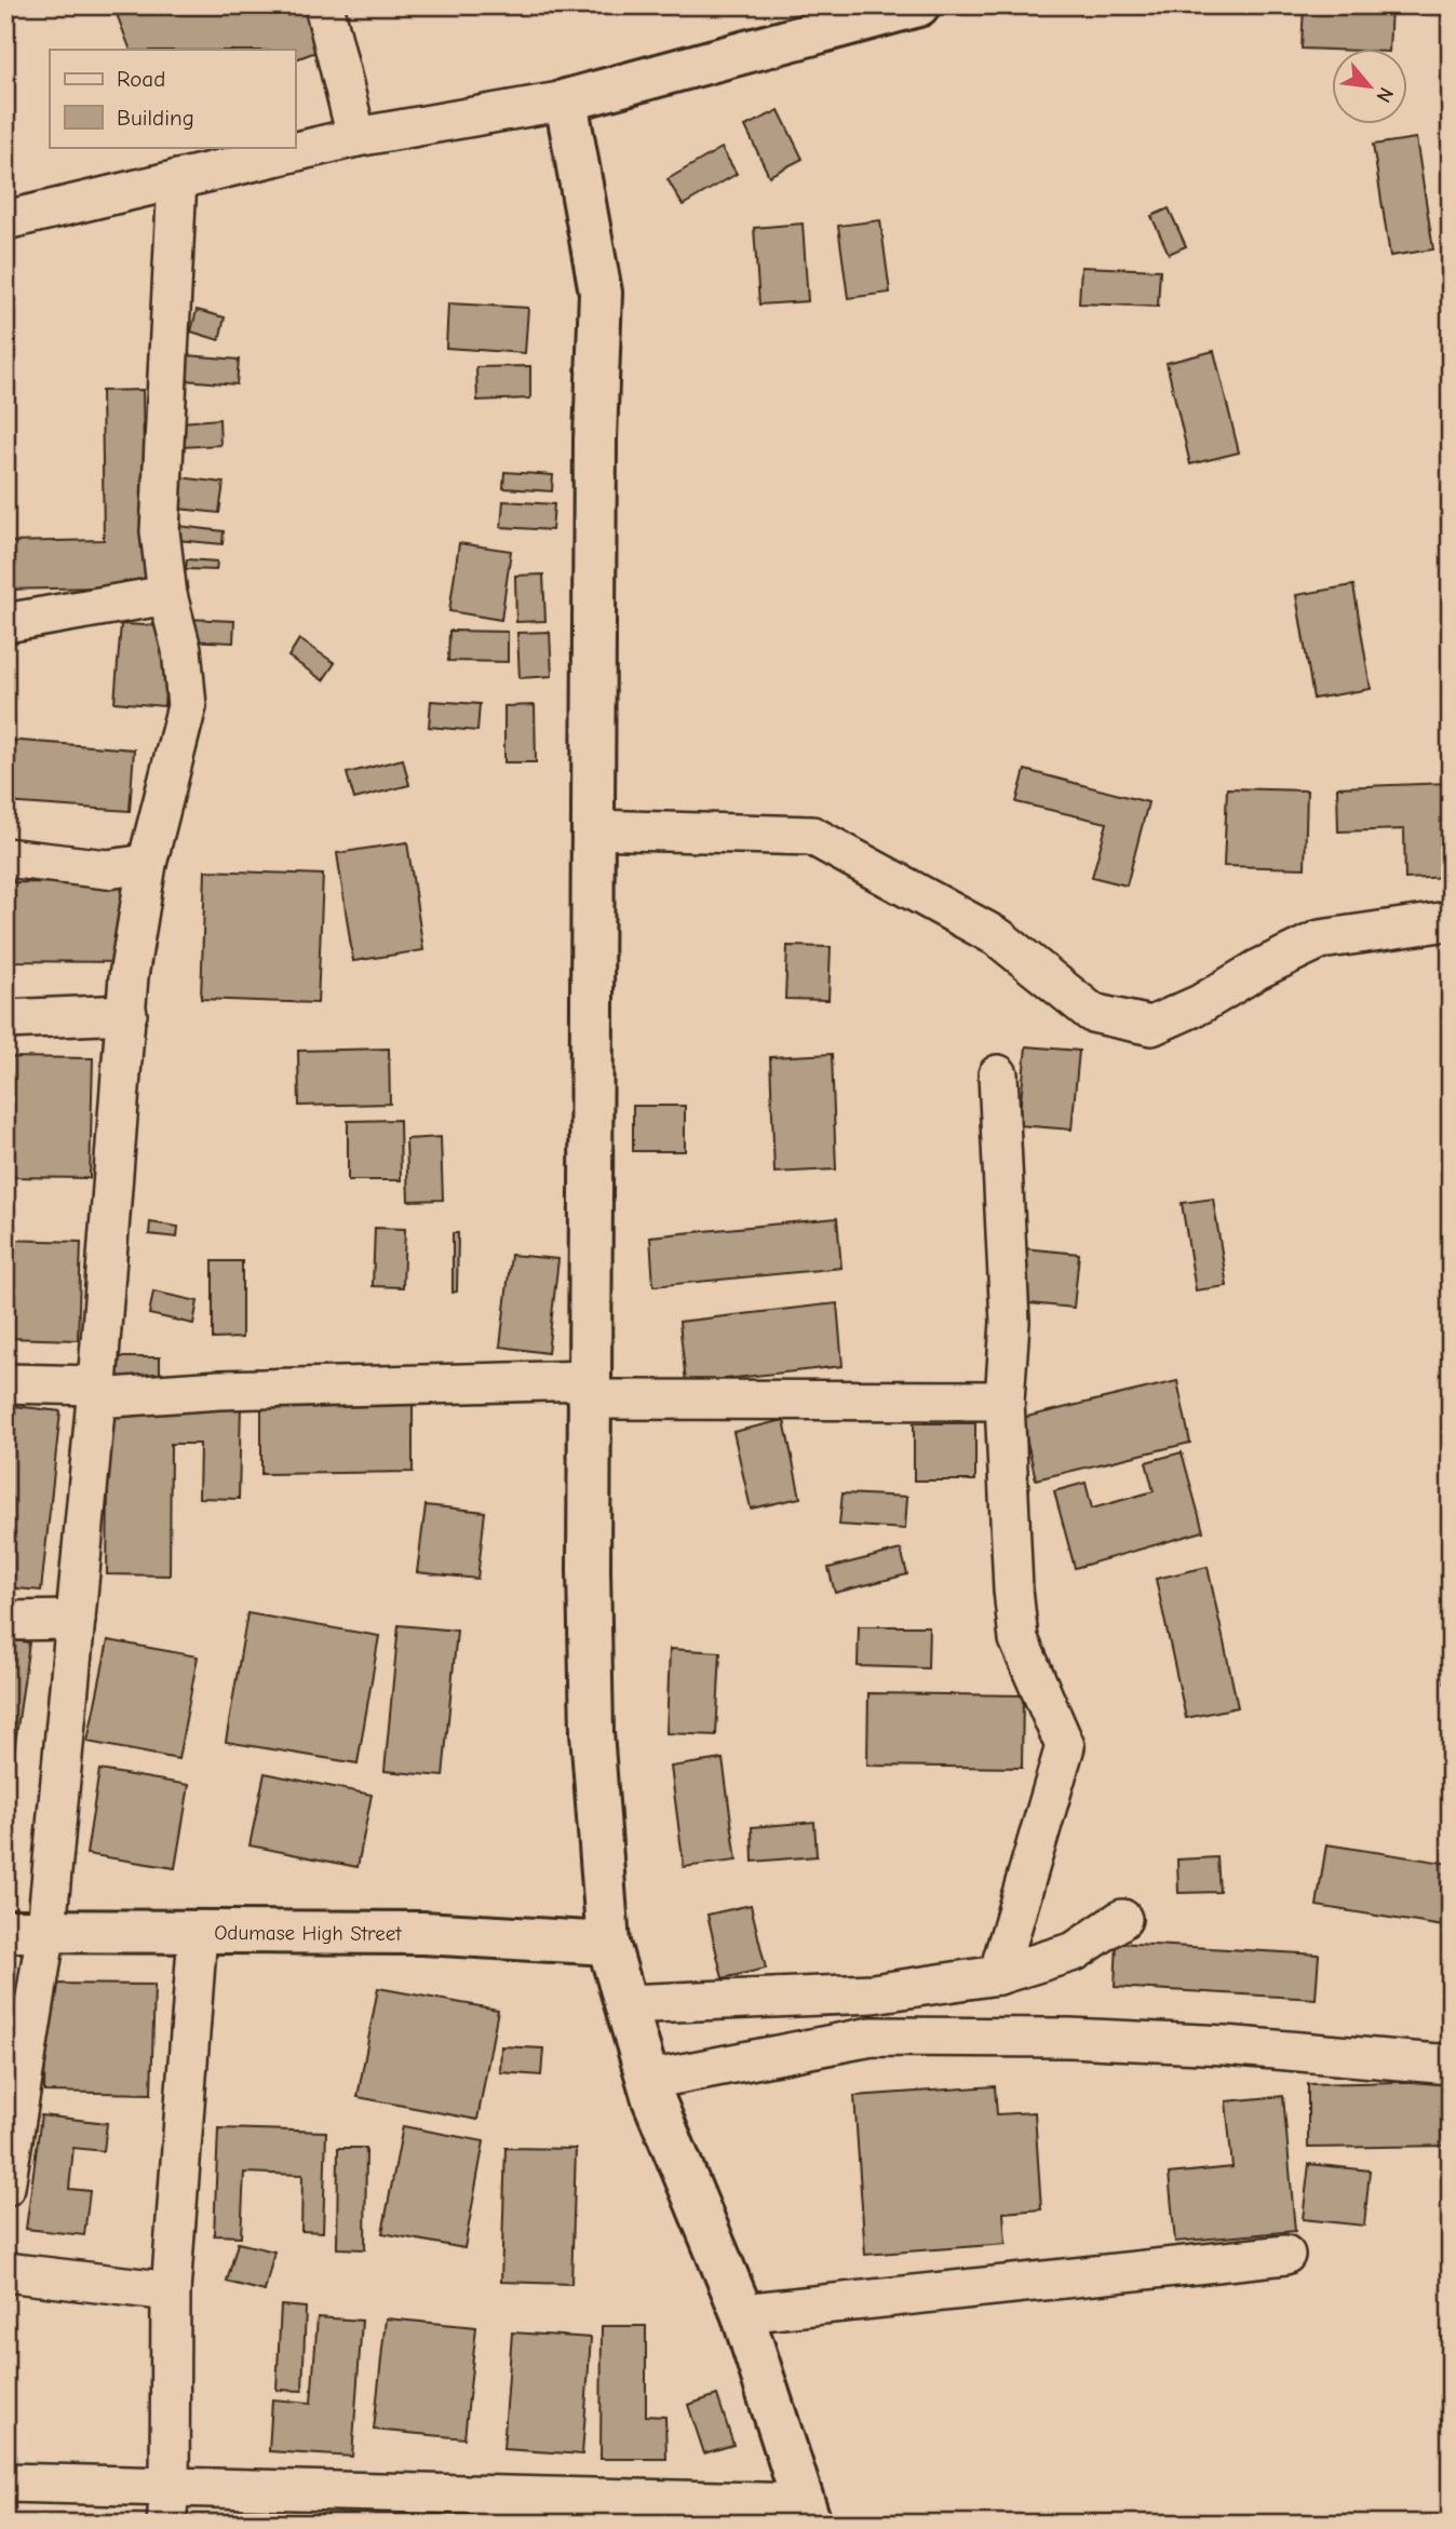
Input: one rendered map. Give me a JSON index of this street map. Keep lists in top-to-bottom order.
{
  "streets": {
    "street": ["Odumase High Street"]
  },
  "legend": ["Road", "Building"],
  "north": "bottom right"
}
